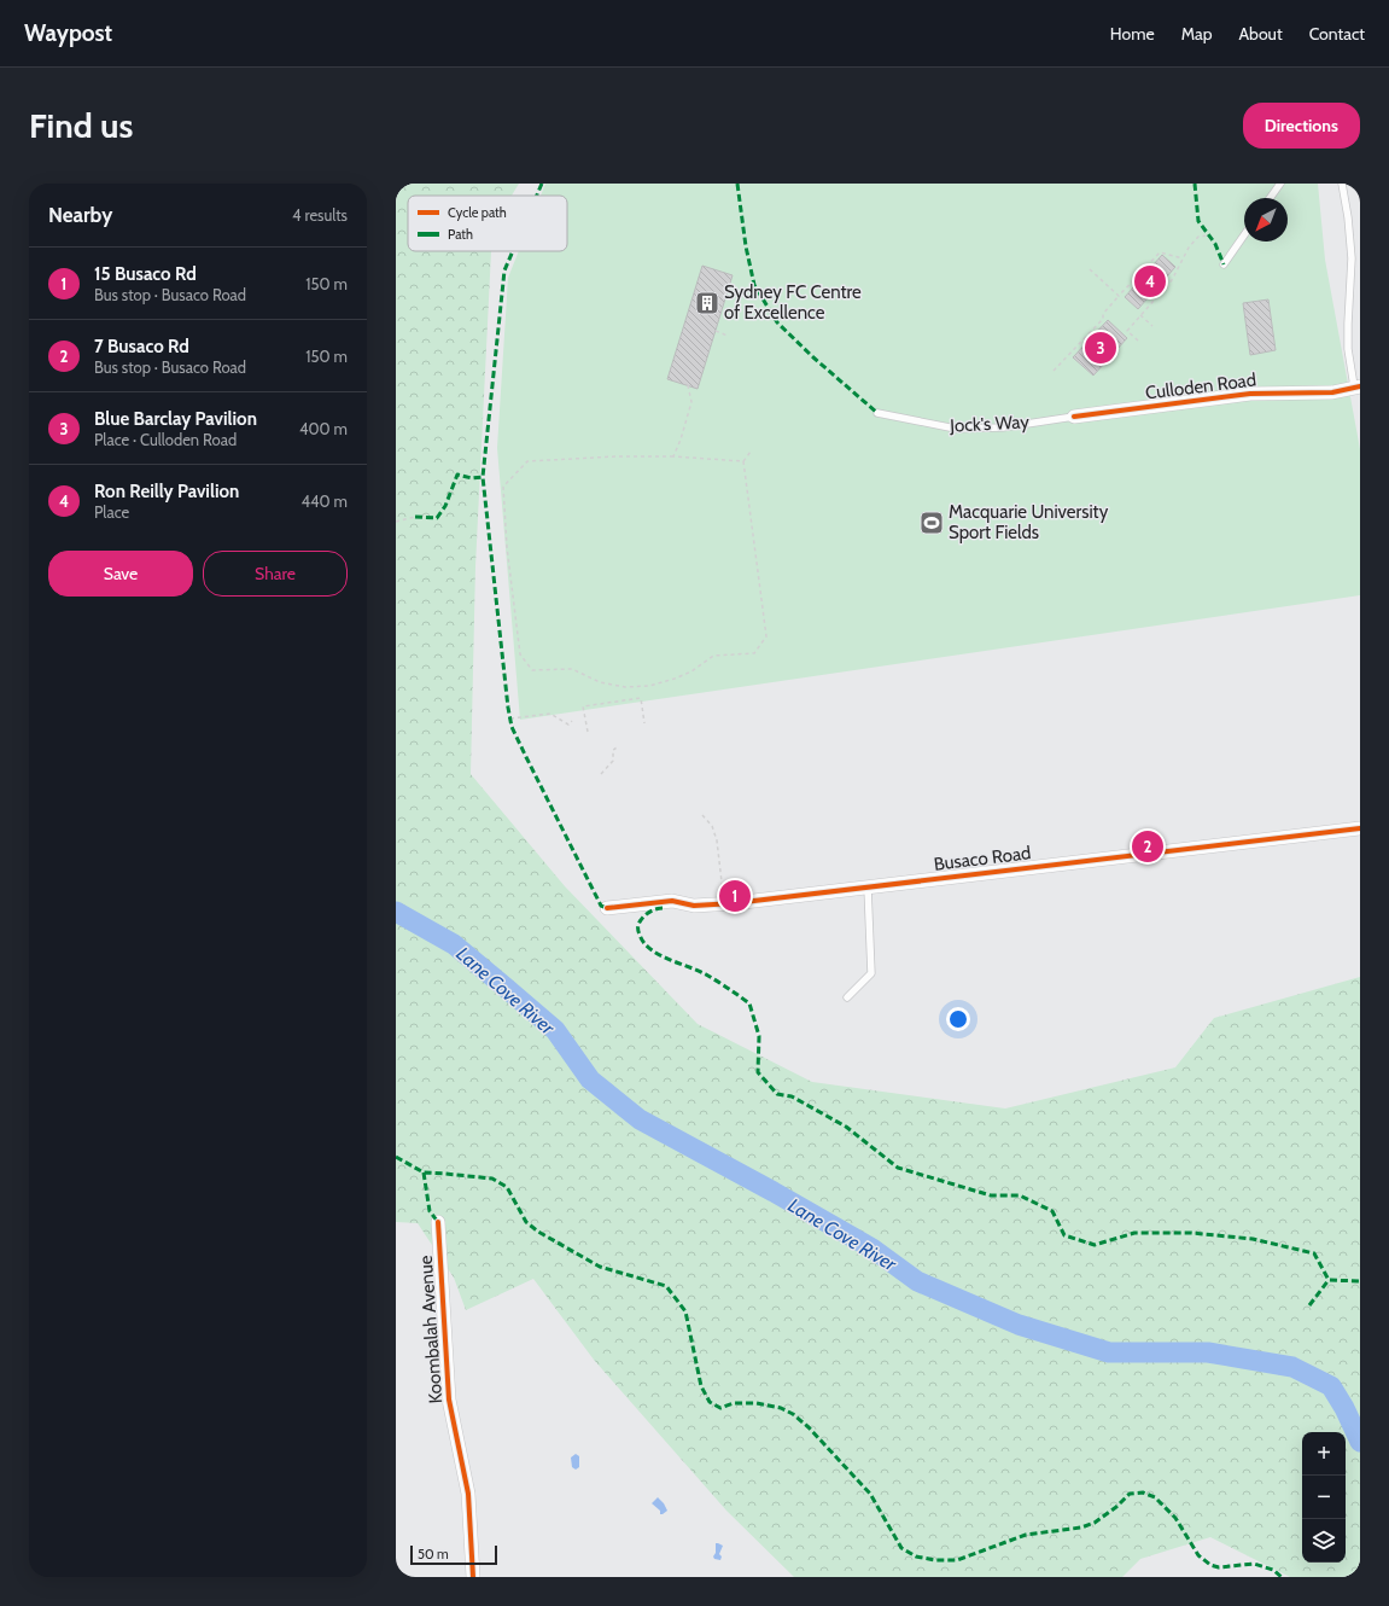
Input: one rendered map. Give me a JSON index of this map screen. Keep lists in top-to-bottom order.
{
  "streets": {
    "street": ["Culloden Road", "Busaco Road", "Koombalah Avenue"],
    "lane": ["Jock's Way"]
  },
  "crossings": [
    ["Culloden Road", "Jock's Way"]
  ],
  "water": ["Lane Cove River"],
  "places": {
    "building": ["Sydney FC Centre of Excellence"],
    "sports": ["Macquarie University Sport Fields"]
  },
  "legend": ["Cycle path", "Path"],
  "scale_bar": "50 m",
  "north": "bottom left",
  "page": {
    "header": "Waypost",
    "nav": [
      "Home",
      "Map",
      "About",
      "Contact"
    ],
    "buttons": [
      "Directions",
      ["Save", "Share"]
    ],
    "title": "Find us",
    "heading": ["Nearby", "4 results"],
    "list": [
      {
        "mark": "1",
        "name": "15 Busaco Rd",
        "note": "Bus stop · Busaco Road",
        "value": "150 m"
      },
      {
        "mark": "2",
        "name": "7 Busaco Rd",
        "note": "Bus stop · Busaco Road",
        "value": "150 m"
      },
      {
        "mark": "3",
        "name": "Blue Barclay Pavilion",
        "note": "Place · Culloden Road",
        "value": "400 m"
      },
      {
        "mark": "4",
        "name": "Ron Reilly Pavilion",
        "note": "Place",
        "value": "440 m"
      }
    ],
    "pins": [
      "4",
      "3",
      "2",
      "1"
    ],
    "map_buttons": ["+", "−"],
    "scale": "50 m"
  }
}
